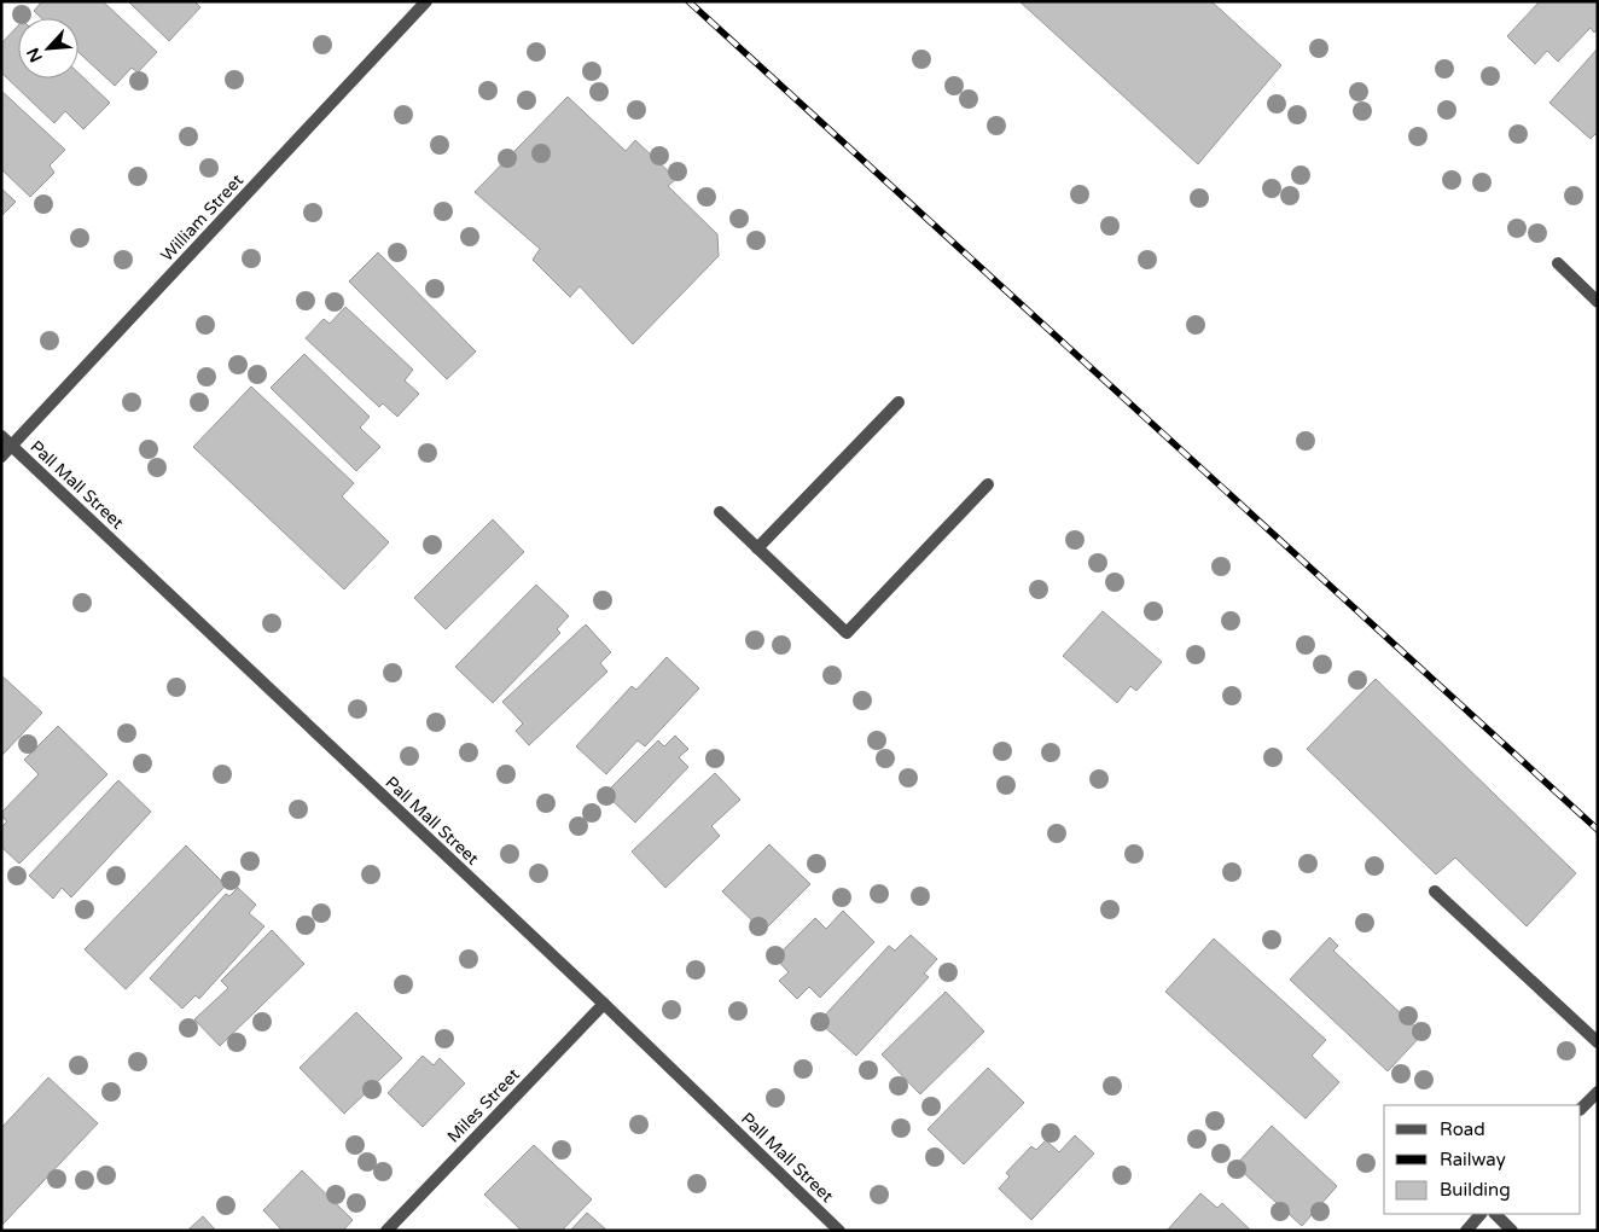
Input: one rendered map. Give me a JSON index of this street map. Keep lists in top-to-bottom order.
{
  "streets": {
    "street": ["William Street", "Pall Mall Street", "Miles Street"]
  },
  "crossings": [
    ["William Street", "Pall Mall Street"],
    ["Pall Mall Street", "Miles Street"]
  ],
  "legend": ["Road", "Railway", "Building"],
  "north": "bottom left"
}
